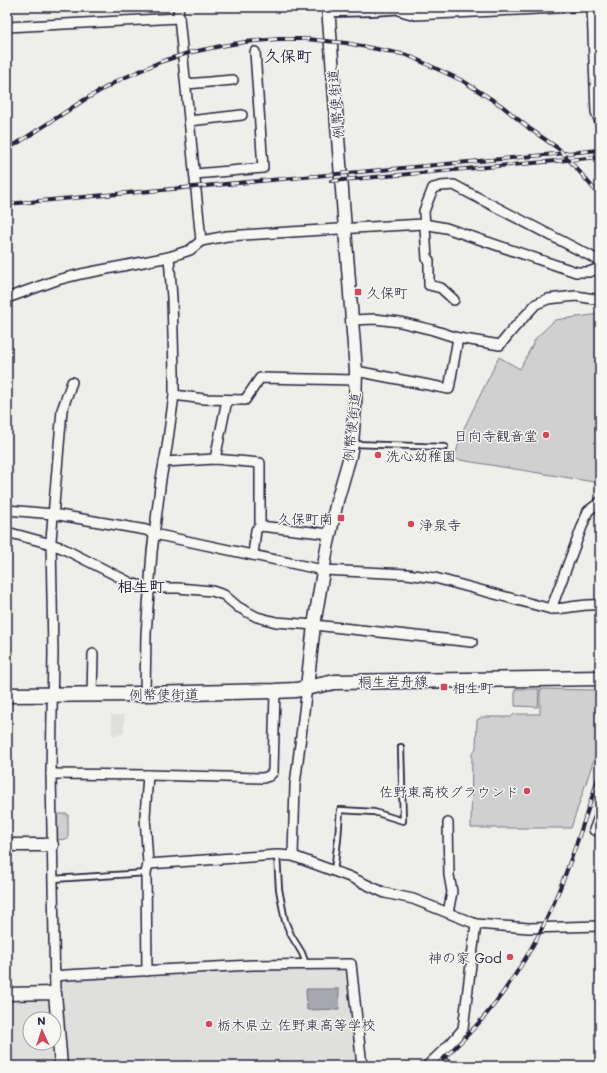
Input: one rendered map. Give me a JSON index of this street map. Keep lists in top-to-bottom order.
{
  "streets": {
    "main road": ["例幣使街道", "桐生岩舟線"]
  },
  "crossings": [
    ["例幣使街道", "桐生岩舟線"]
  ],
  "districts": ["久保町", "相生町"],
  "places": {
    "transit": ["久保町", "久保町南", "相生町"],
    "other": [
      "日向寺観音堂",
      "洗心幼稚園",
      "浄泉寺",
      "佐野東高校グラウンド",
      "神の家 God",
      "栃木県立 佐野東高等学校"
    ]
  },
  "north": "top"
}
